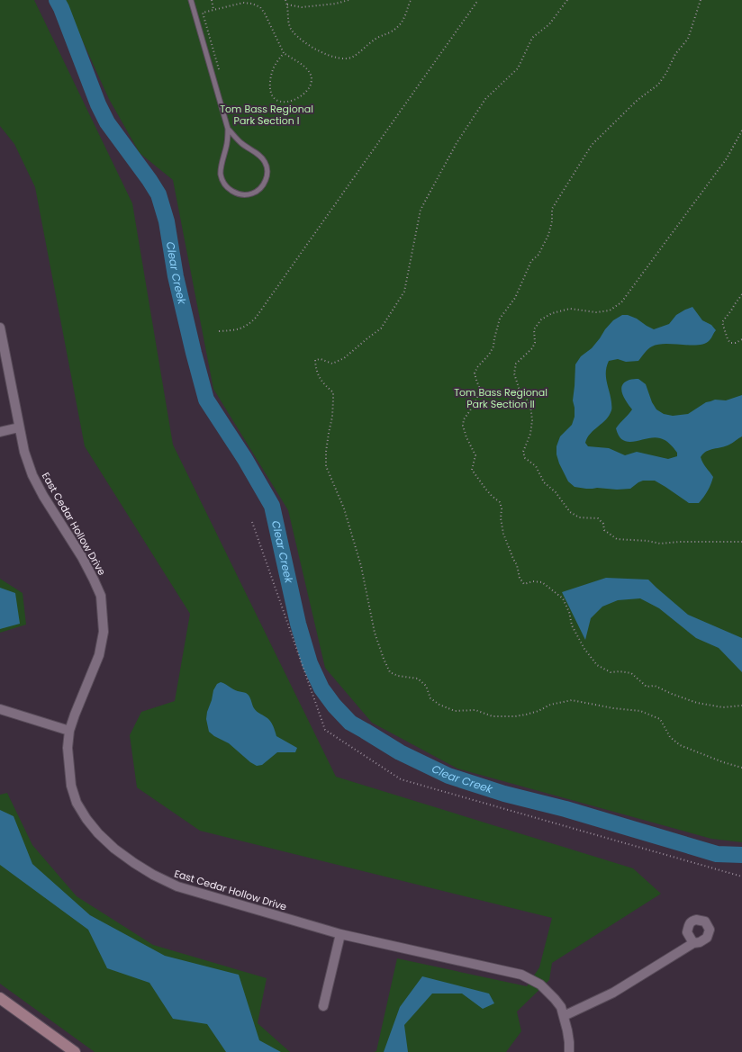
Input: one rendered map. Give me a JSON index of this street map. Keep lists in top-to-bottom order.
{
  "streets": {
    "street": ["East Cedar Hollow Drive"]
  },
  "water": ["Clear Creek"],
  "parks": ["Tom Bass Regional Park Section I", "Tom Bass Regional Park Section II"]
}
